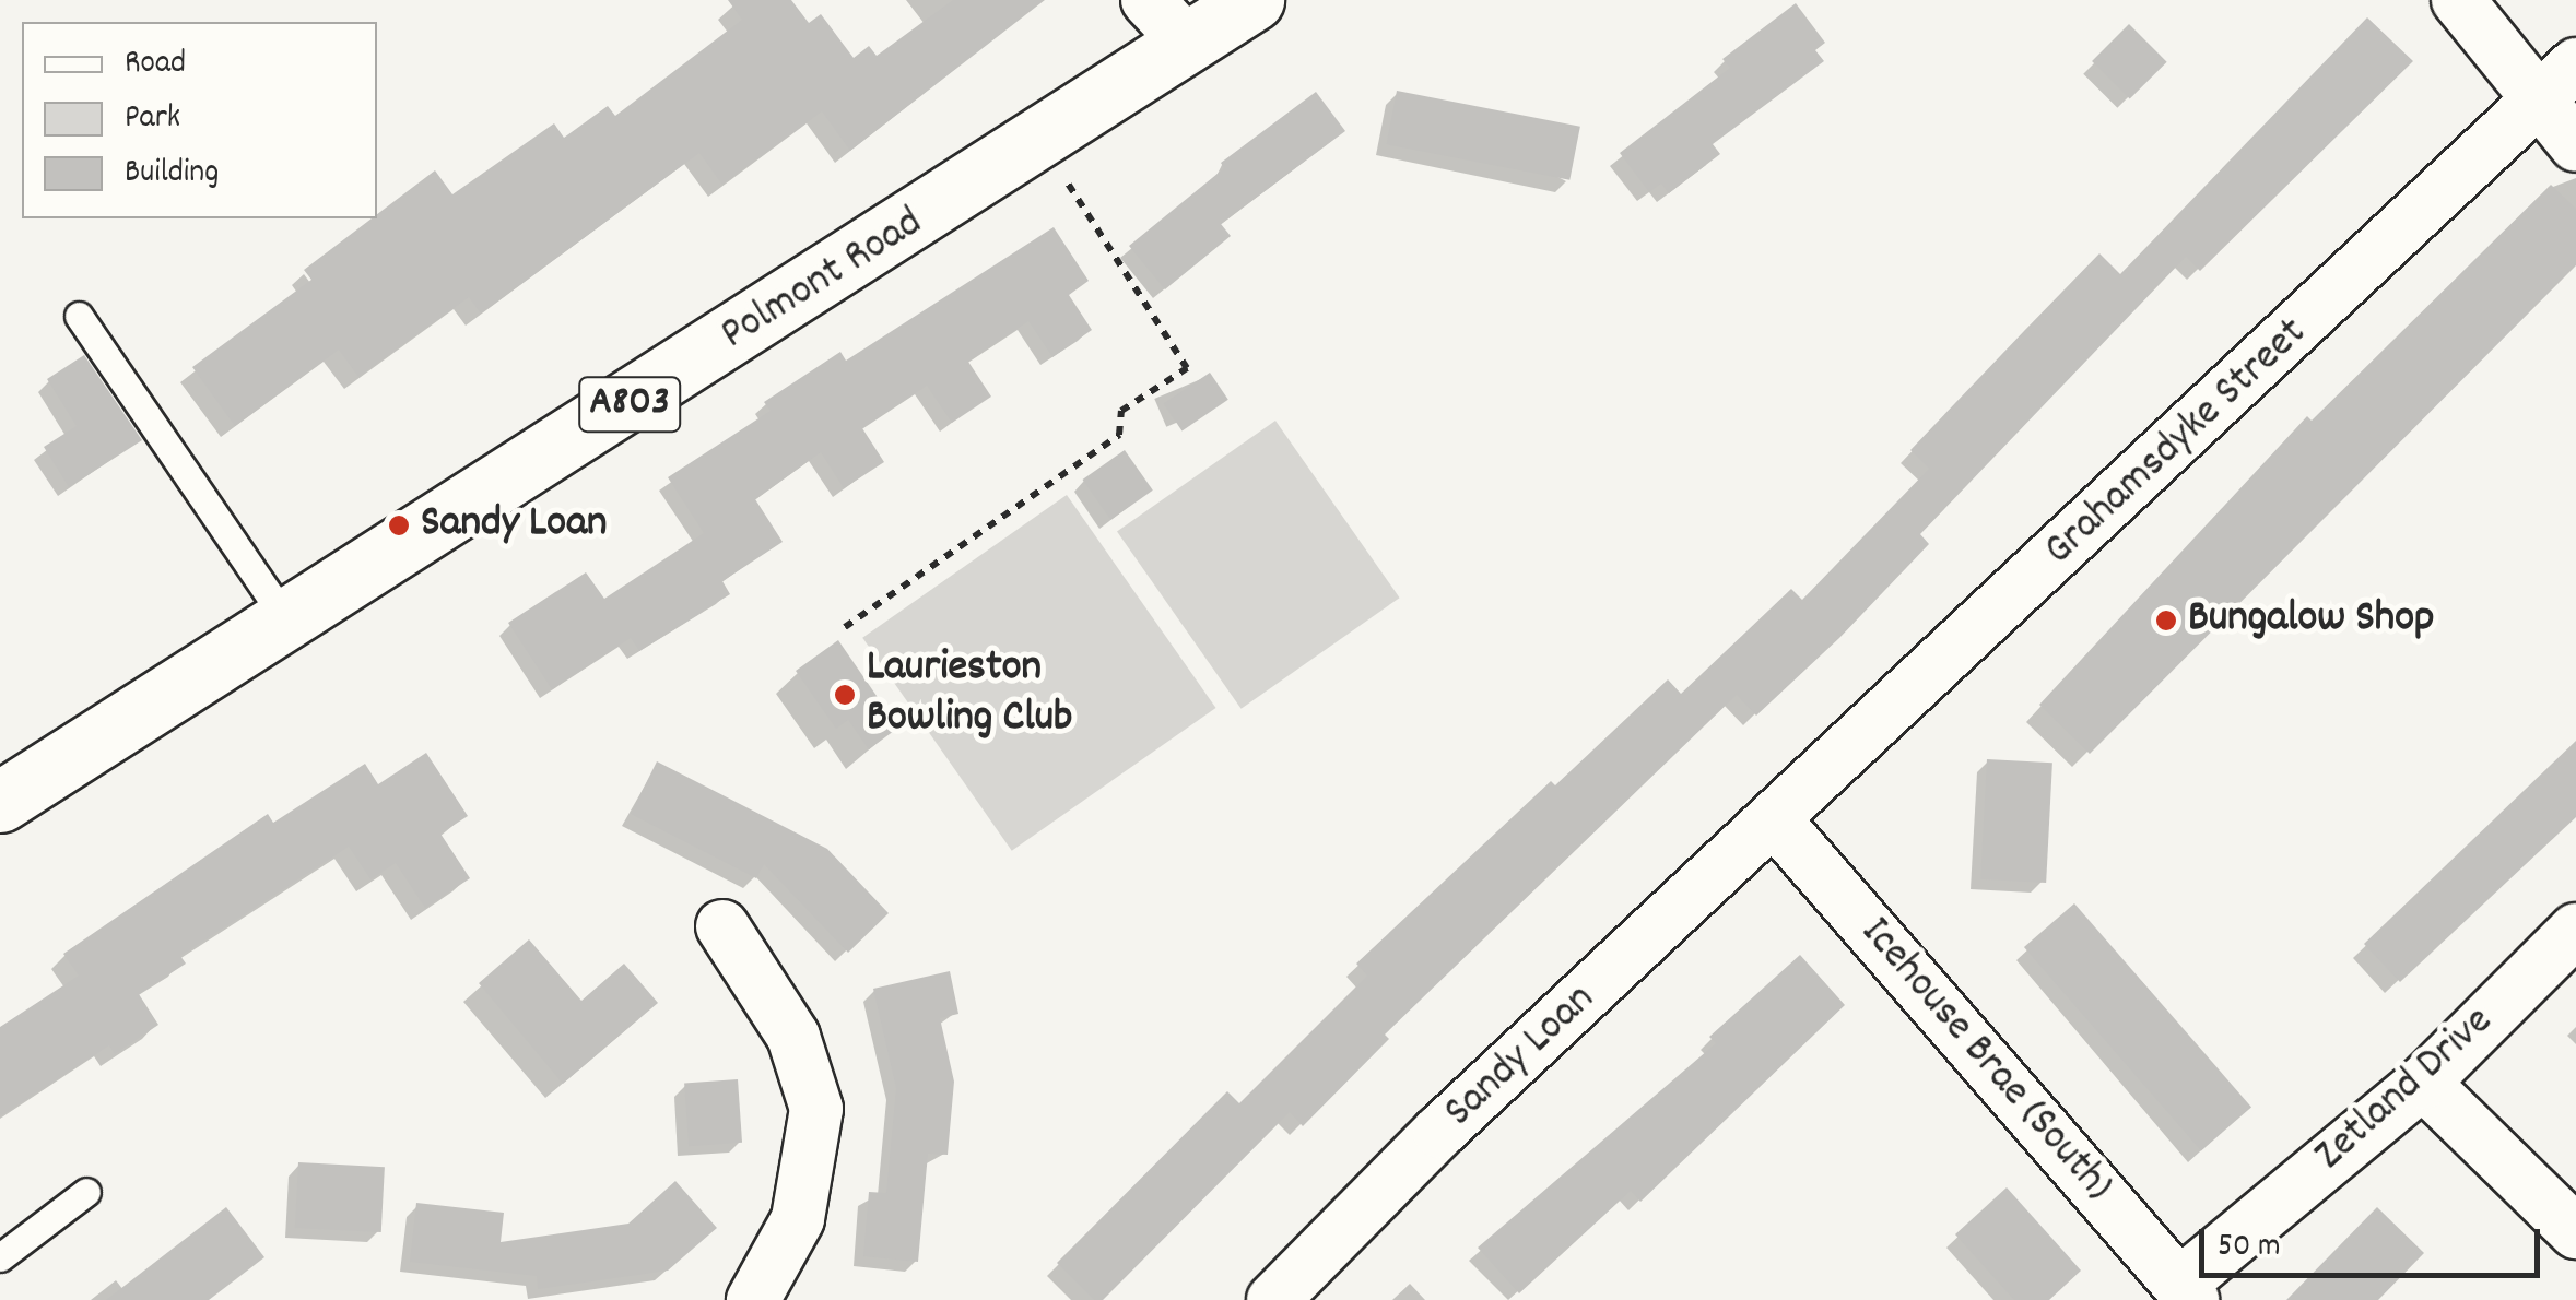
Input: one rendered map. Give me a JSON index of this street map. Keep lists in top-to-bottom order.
{
  "streets": {
    "main road": ["Polmont Road", "A803"],
    "street": [
      "Grahamsdyke Street",
      "Sandy Loan",
      "Icehouse Brae (South)",
      "Zetland Drive"
    ]
  },
  "crossings": [
    ["Grahamsdyke Street", "Sandy Loan"],
    ["Grahamsdyke Street", "Icehouse Brae (South)"],
    ["Sandy Loan", "Icehouse Brae (South)"],
    ["Icehouse Brae (South)", "Zetland Drive"]
  ],
  "places": ["Sandy Loan", "Bungalow Shop", "Laurieston Bowling Club"],
  "legend": ["Road", "Park", "Building"],
  "scale_bar": "50 m"
}
